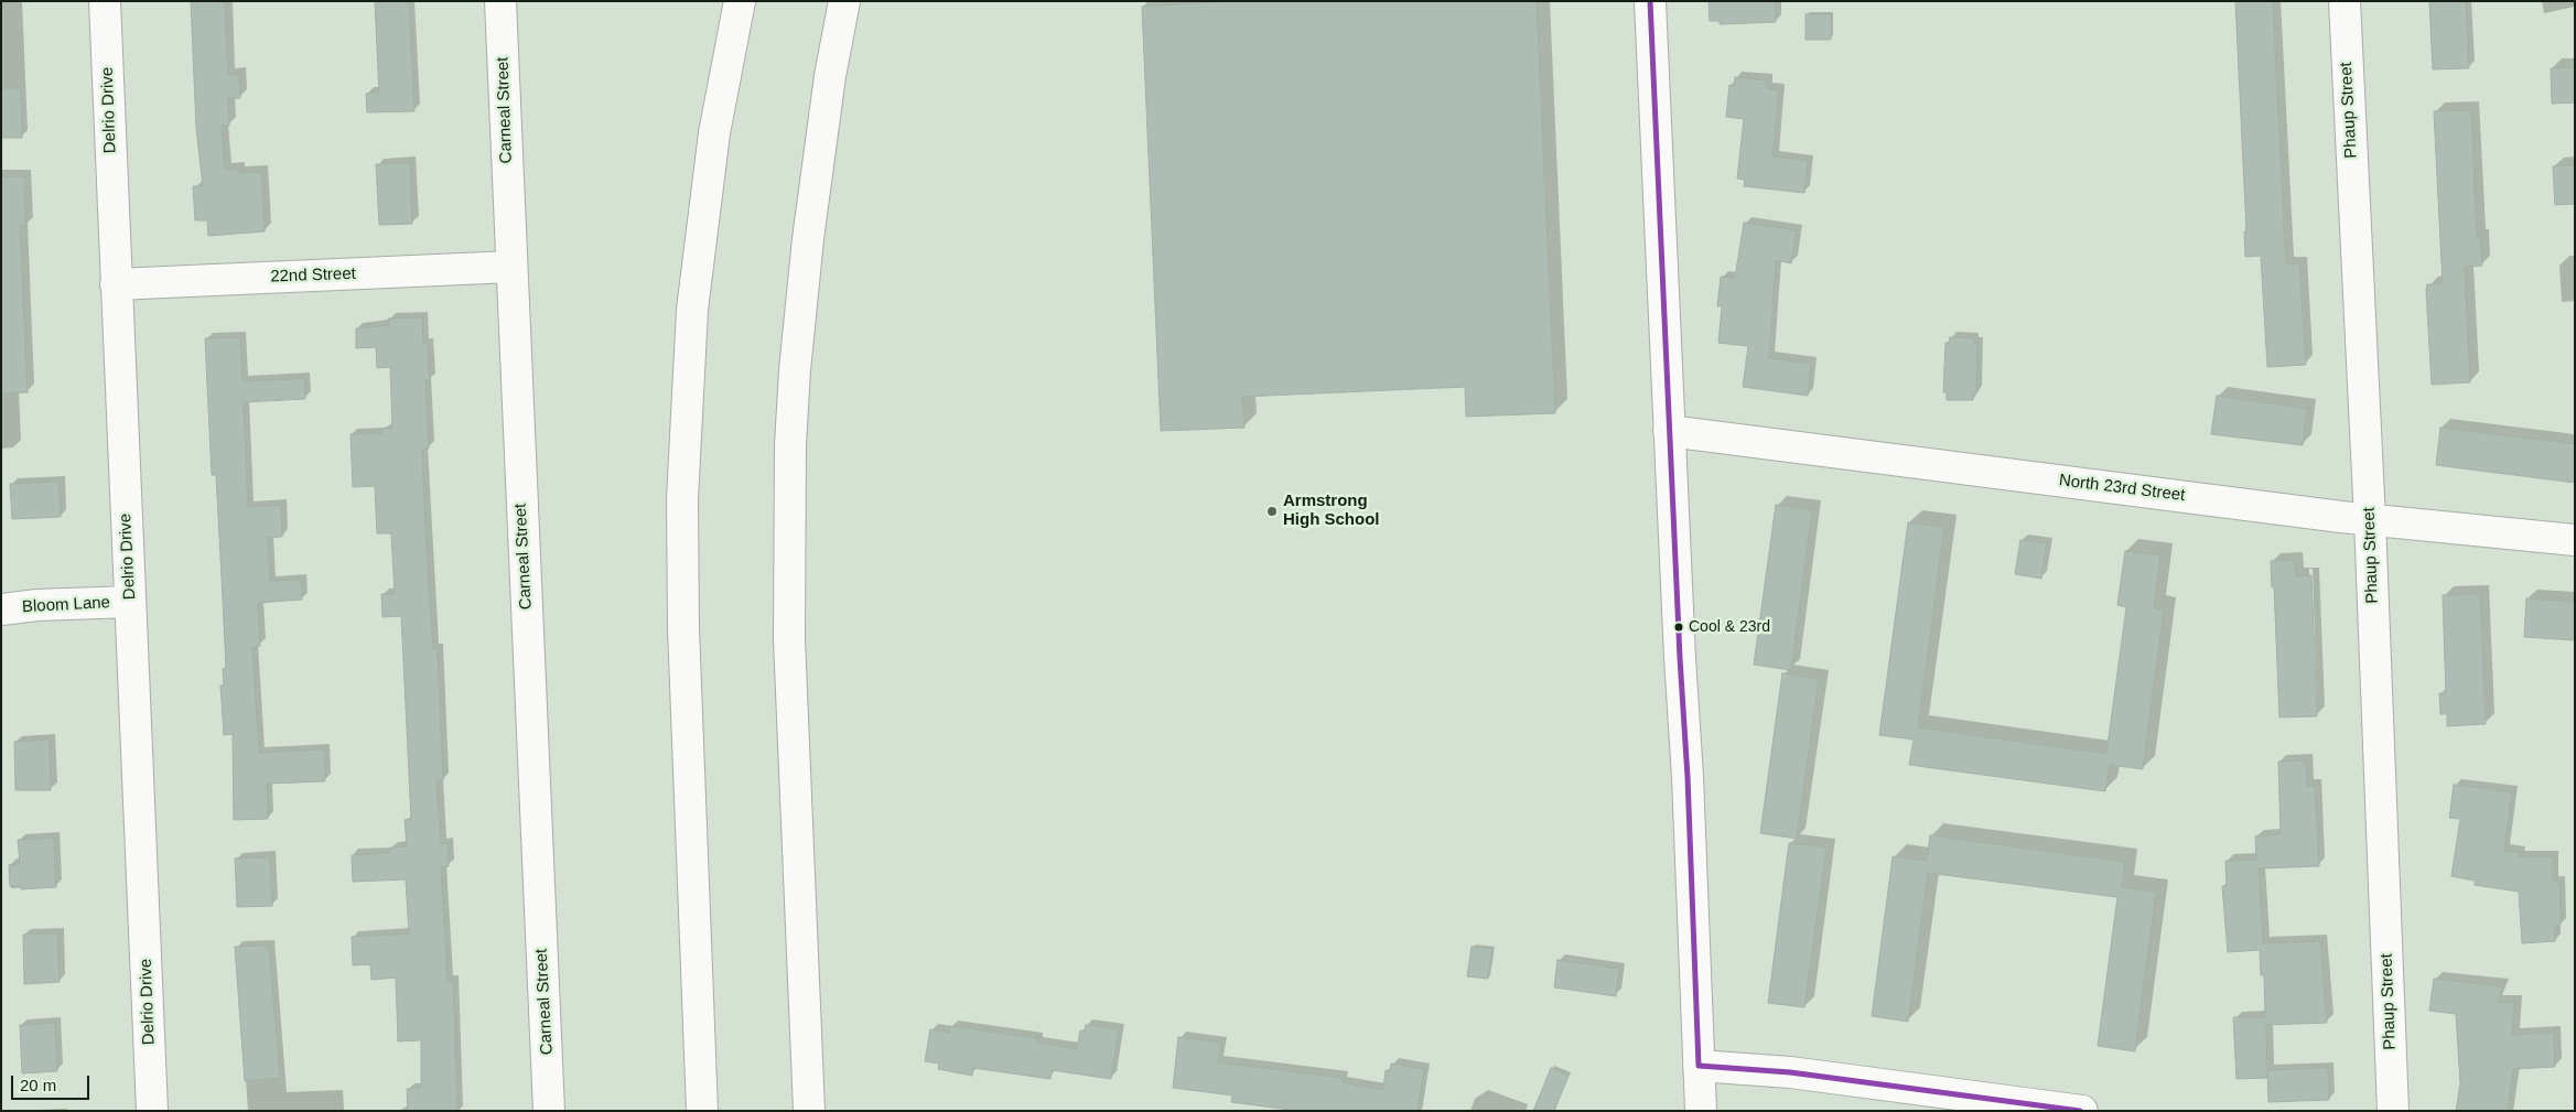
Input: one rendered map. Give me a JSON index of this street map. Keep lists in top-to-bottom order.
{
  "streets": {
    "main road": [
      "Delrio Drive",
      "Carneal Street",
      "Phaup Street",
      "22nd Street",
      "North 23rd Street",
      "Bloom Lane"
    ]
  },
  "crossings": [
    ["Delrio Drive", "22nd Street"],
    ["Delrio Drive", "Bloom Lane"],
    ["Carneal Street", "22nd Street"],
    ["Phaup Street", "North 23rd Street"]
  ],
  "places": ["Armstrong High School", "Cool & 23rd"],
  "scale_bar": "20 m"
}
